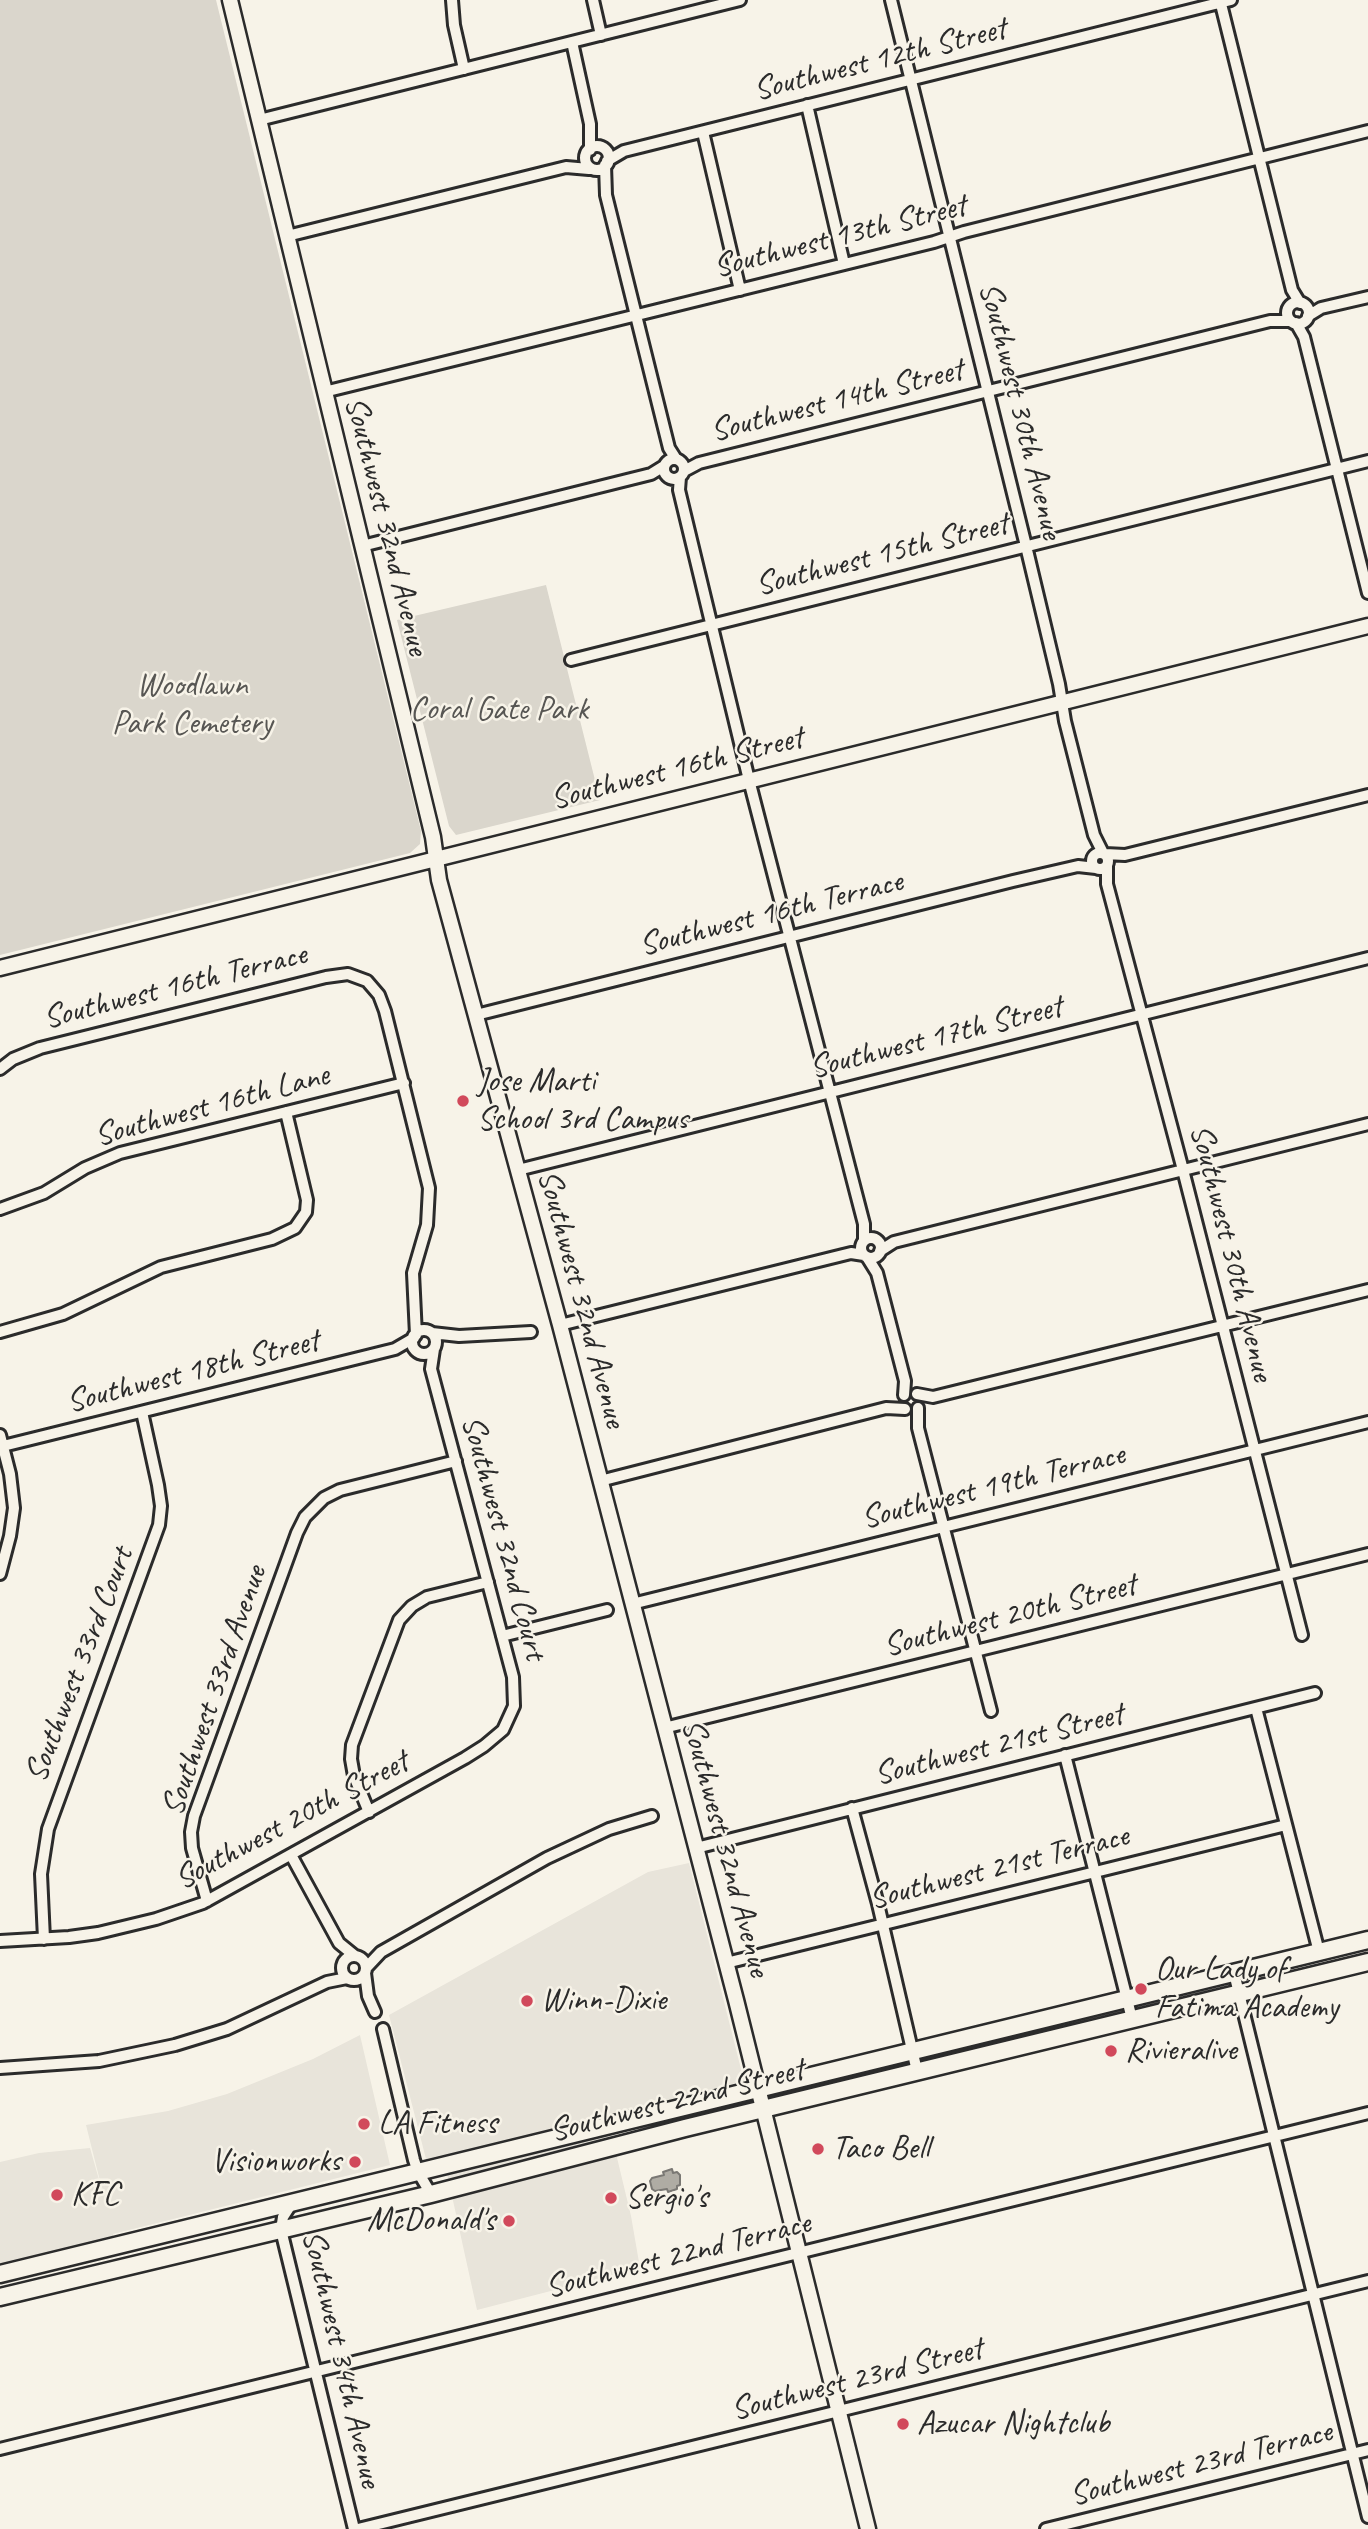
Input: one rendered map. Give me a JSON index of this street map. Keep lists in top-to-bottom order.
{
  "streets": {
    "main road": ["Southwest 22nd Street"],
    "street": [
      "Southwest 12th Street",
      "Southwest 13th Street",
      "Southwest 14th Street",
      "Southwest 30th Avenue",
      "Southwest 32nd Avenue",
      "Southwest 15th Street",
      "Southwest 16th Street",
      "Southwest 16th Terrace",
      "Southwest 17th Street",
      "Southwest 16th Lane",
      "Southwest 18th Street",
      "Southwest 19th Terrace",
      "Southwest 32nd Court",
      "Southwest 20th Street",
      "Southwest 33rd Court",
      "Southwest 33rd Avenue",
      "Southwest 21st Street",
      "Southwest 21st Terrace",
      "Southwest 22nd Terrace",
      "Southwest 34th Avenue",
      "Southwest 23rd Street",
      "Southwest 23rd Terrace"
    ]
  },
  "crossings": [
    ["Southwest 12th Street", "Southwest 30th Avenue"],
    ["Southwest 13th Street", "Southwest 30th Avenue"],
    ["Southwest 13th Street", "Southwest 32nd Avenue"],
    ["Southwest 14th Street", "Southwest 30th Avenue"],
    ["Southwest 30th Avenue", "Southwest 15th Street"],
    ["Southwest 30th Avenue", "Southwest 16th Street"],
    ["Southwest 30th Avenue", "Southwest 16th Terrace"],
    ["Southwest 30th Avenue", "Southwest 17th Street"],
    ["Southwest 30th Avenue", "Southwest 19th Terrace"],
    ["Southwest 30th Avenue", "Southwest 20th Street"],
    ["Southwest 32nd Avenue", "Southwest 16th Street"],
    ["Southwest 32nd Avenue", "Southwest 16th Terrace"],
    ["Southwest 32nd Avenue", "Southwest 17th Street"],
    ["Southwest 32nd Avenue", "Southwest 19th Terrace"],
    ["Southwest 32nd Avenue", "Southwest 20th Street"],
    ["Southwest 32nd Avenue", "Southwest 21st Street"],
    ["Southwest 32nd Avenue", "Southwest 21st Terrace"],
    ["Southwest 32nd Avenue", "Southwest 22nd Street"],
    ["Southwest 32nd Avenue", "Southwest 22nd Terrace"],
    ["Southwest 32nd Avenue", "Southwest 23rd Street"],
    ["Southwest 16th Terrace", "Southwest 16th Lane"],
    ["Southwest 18th Street", "Southwest 32nd Court"],
    ["Southwest 18th Street", "Southwest 33rd Court"],
    ["Southwest 32nd Court", "Southwest 20th Street"],
    ["Southwest 32nd Court", "Southwest 33rd Avenue"],
    ["Southwest 20th Street", "Southwest 33rd Court"],
    ["Southwest 20th Street", "Southwest 33rd Avenue"],
    ["Southwest 22nd Street", "Southwest 34th Avenue"],
    ["Southwest 22nd Terrace", "Southwest 34th Avenue"],
    ["Southwest 34th Avenue", "Southwest 23rd Street"]
  ],
  "parks": ["Woodlawn Park Cemetery", "Coral Gate Park"],
  "places": [
    "Jose Marti School 3rd Campus",
    "Our Lady of Fatima Academy",
    "Winn-Dixie",
    "Rivieralive",
    "LA Fitness",
    "Taco Bell",
    "Visionworks",
    "KFC",
    "Sergio's",
    "McDonald's",
    "Azucar Nightclub"
  ]
}
